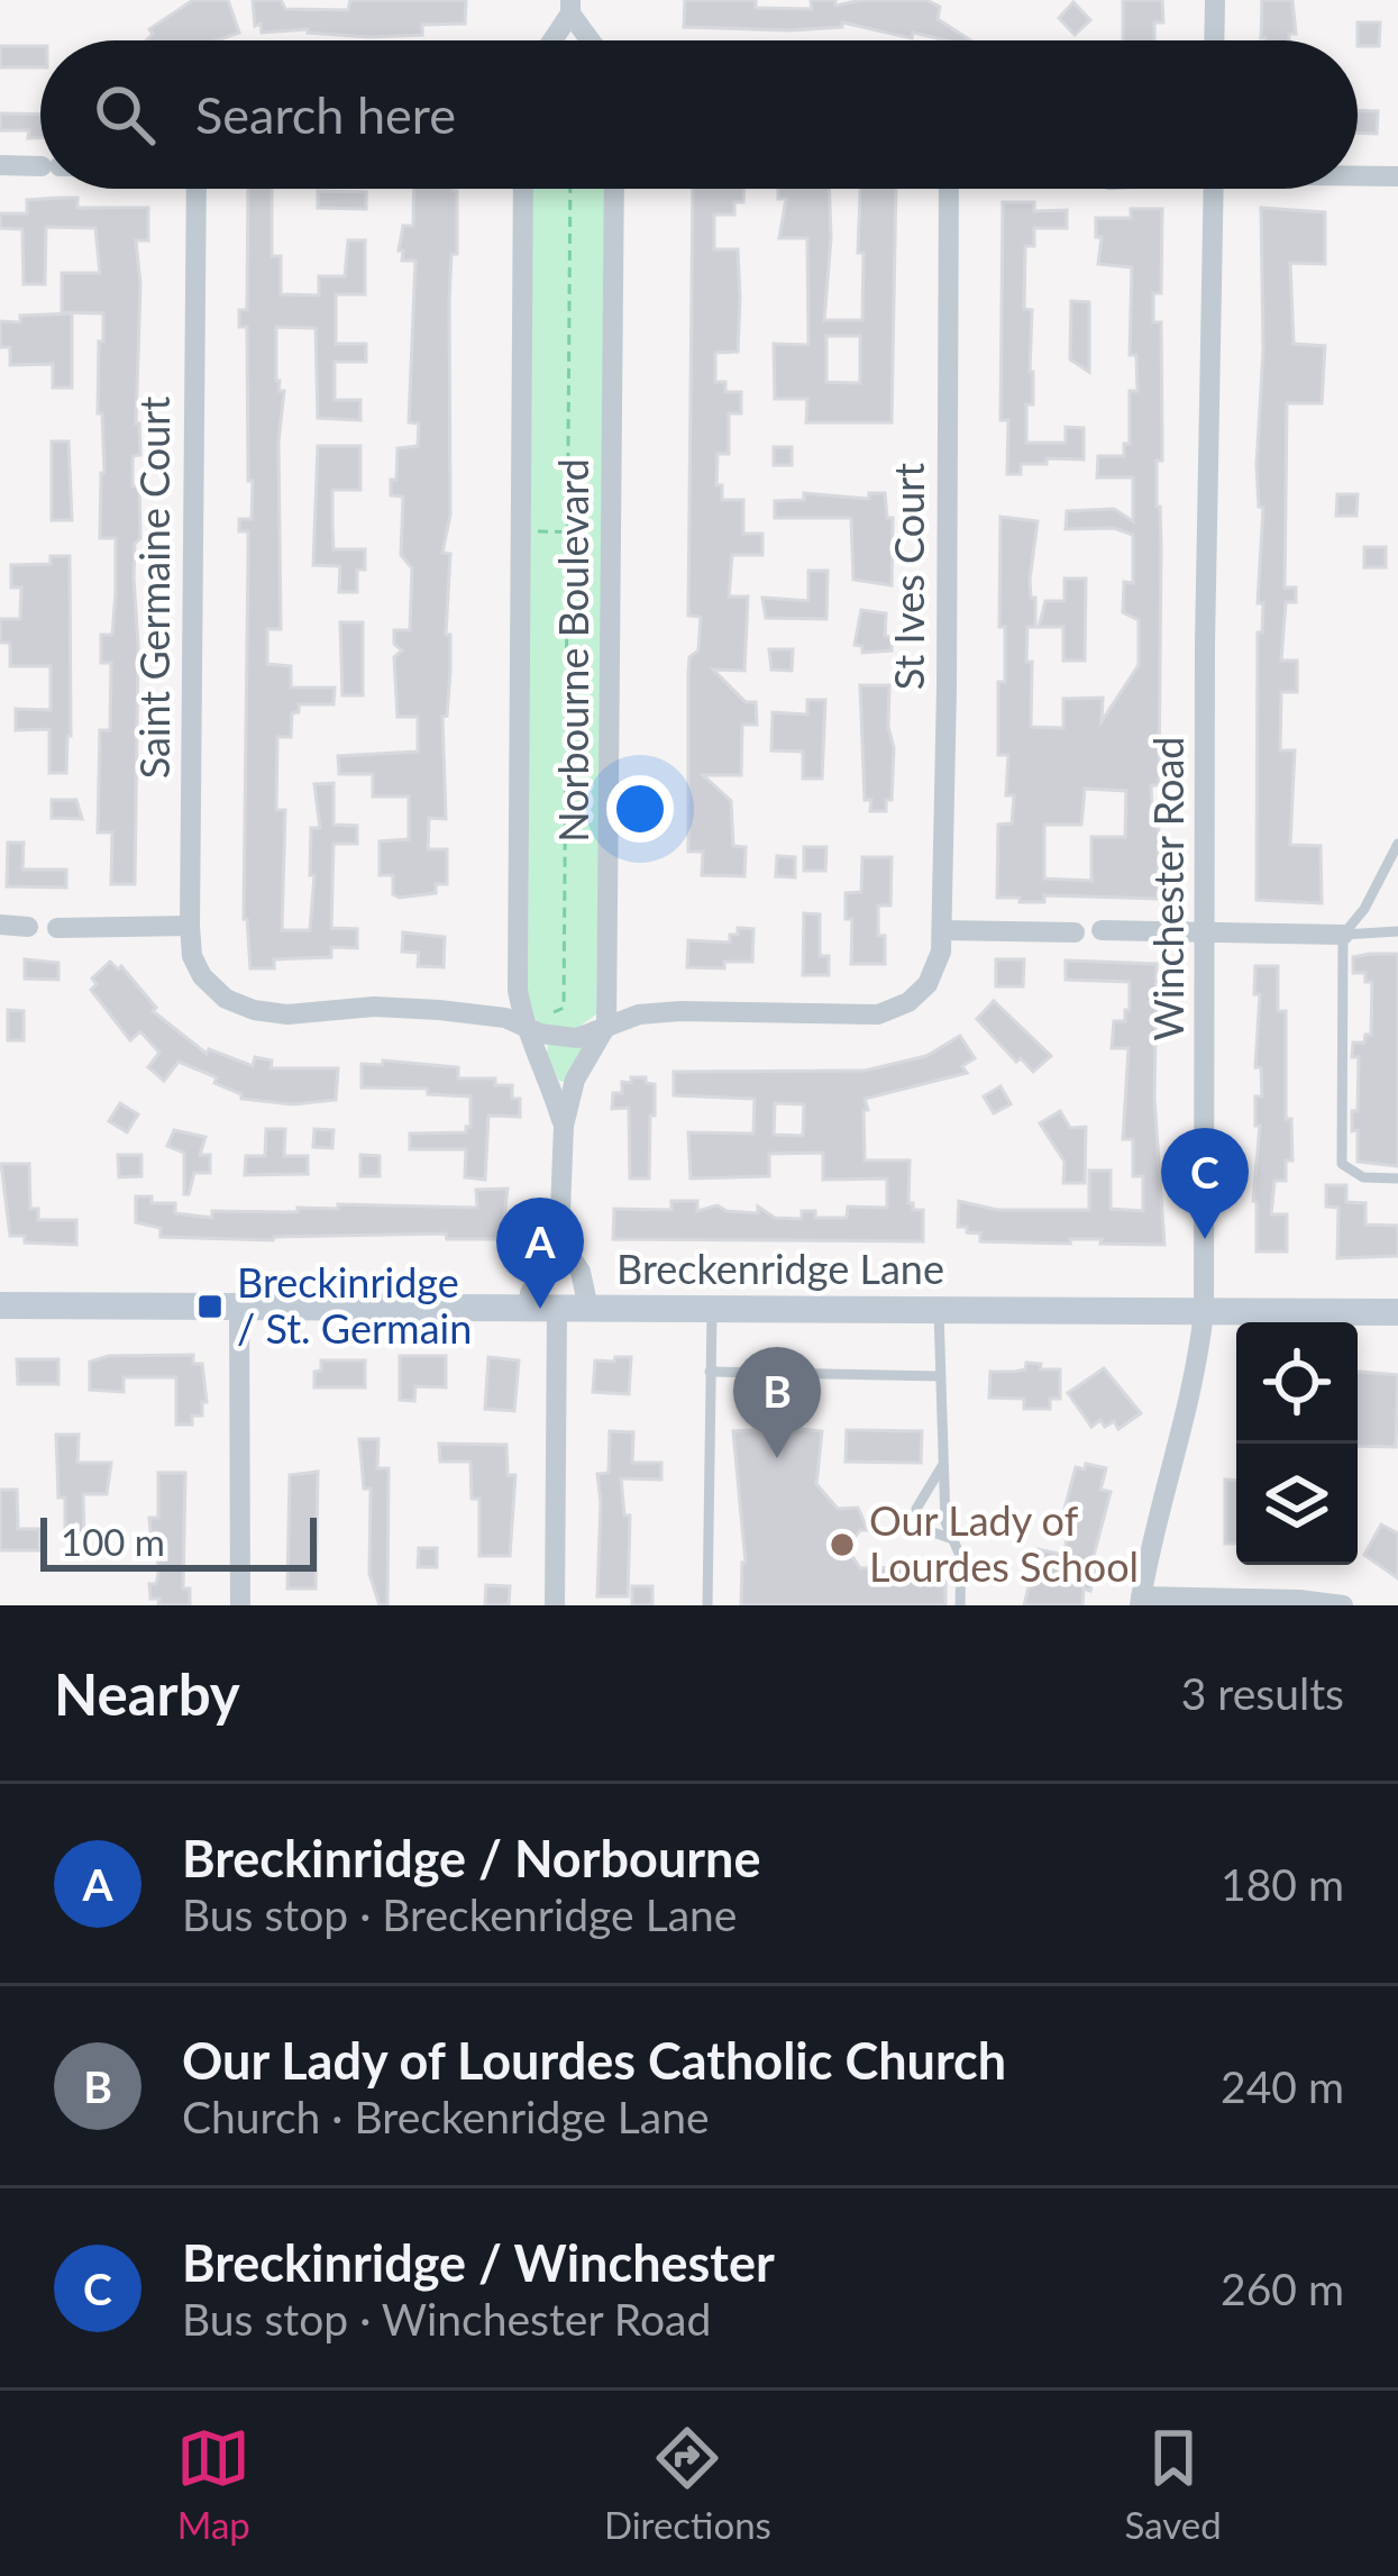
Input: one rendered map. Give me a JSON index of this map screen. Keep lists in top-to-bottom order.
{
  "streets": {
    "main road": ["Breckenridge Lane"],
    "street": [
      "St Ives Court",
      "Saint Germaine Court",
      "Norbourne Boulevard",
      "Winchester Road"
    ]
  },
  "crossings": [
    ["St Ives Court", "Norbourne Boulevard"],
    ["Saint Germaine Court", "Norbourne Boulevard"],
    ["Norbourne Boulevard", "Breckenridge Lane"],
    ["Winchester Road", "Breckenridge Lane"]
  ],
  "places": {
    "transit": ["Breckinridge / St. Germain"],
    "other": ["Our Lady of Lourdes School"]
  },
  "scale_bar": "100 m",
  "page": {
    "search": "Search here",
    "pins": ["C", "A", "B"],
    "scale": "100 m",
    "heading": ["Nearby", "3 results"],
    "list": [
      {
        "mark": "A",
        "name": "Breckinridge / Norbourne",
        "note": "Bus stop · Breckenridge Lane",
        "value": "180 m"
      },
      {
        "mark": "B",
        "name": "Our Lady of Lourdes Catholic Church",
        "note": "Church · Breckenridge Lane",
        "value": "240 m"
      },
      {
        "mark": "C",
        "name": "Breckinridge / Winchester",
        "note": "Bus stop · Winchester Road",
        "value": "260 m"
      }
    ],
    "nav": ["Map", "Directions", "Saved"]
  }
}
